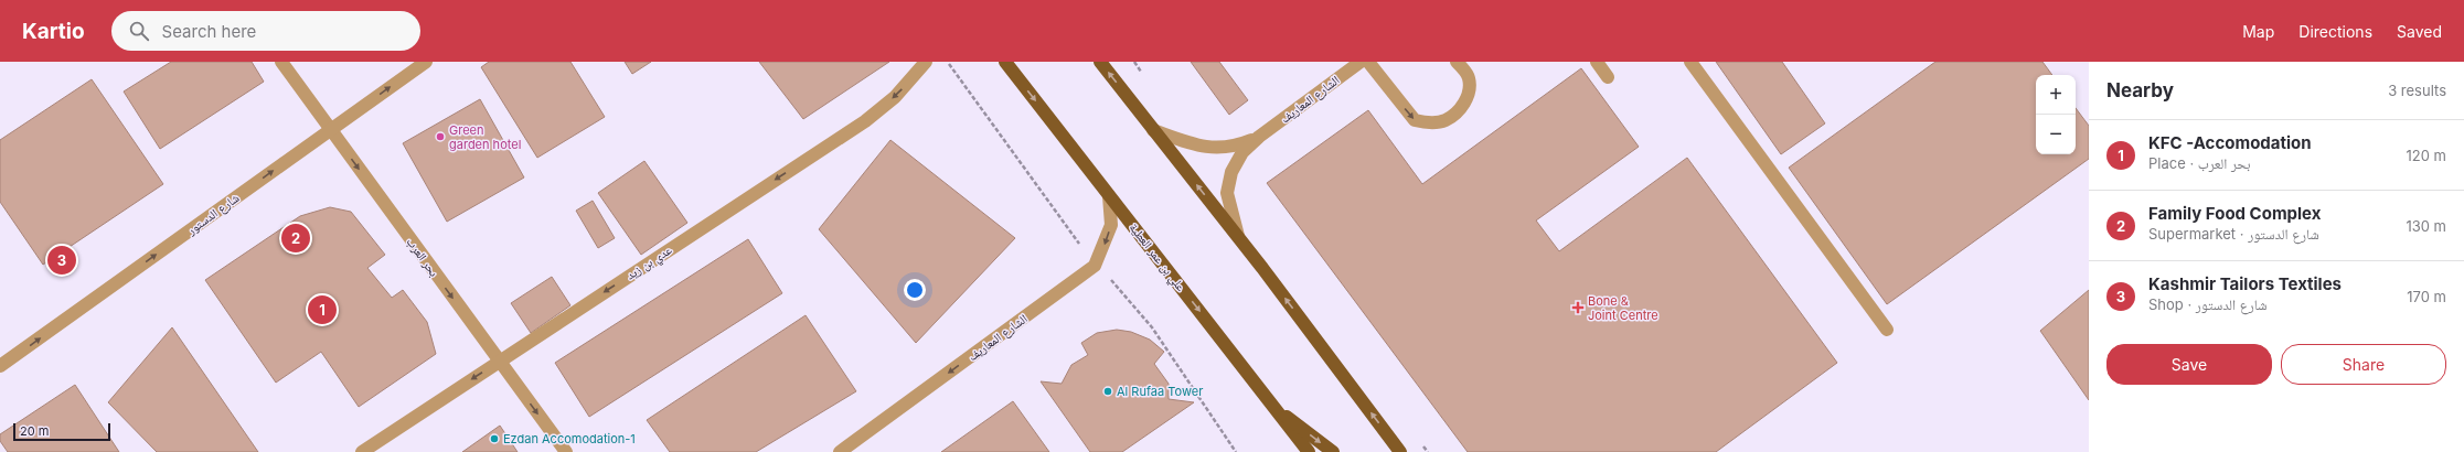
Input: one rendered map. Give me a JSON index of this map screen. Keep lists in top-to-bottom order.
{
  "streets": {
    "main road": ["علي بن عمر العطية"],
    "street": [
      "الشارع المعاريف",
      "شارع الدستور",
      "بحر العرب",
      "عدي بن زيد"
    ]
  },
  "crossings": [
    ["الشارع المعاريف", "علي بن عمر العطية"],
    ["شارع الدستور", "بحر العرب"],
    ["بحر العرب", "عدي بن زيد"]
  ],
  "one_way": [
    "الشارع المعاريف",
    "شارع الدستور",
    "بحر العرب",
    "عدي بن زيد"
  ],
  "places": {
    "other": ["Green garden hotel", "Al Rufaa Tower", "Ezdan Accomodation-1"],
    "health": ["Bone & Joint Centre"]
  },
  "scale_bar": "20 m",
  "page": {
    "header": "Kartio",
    "search": "Search here",
    "nav": ["Map", "Directions", "Saved"],
    "heading": ["Nearby", "3 results"],
    "map_buttons": ["+", "−"],
    "list": [
      {
        "mark": "1",
        "name": "KFC -Accomodation",
        "note": "Place · بحر العرب",
        "value": "120 m"
      },
      {
        "mark": "2",
        "name": "Family Food Complex",
        "note": "Supermarket · شارع الدستور",
        "value": "130 m"
      },
      {
        "mark": "3",
        "name": "Kashmir Tailors Textiles",
        "note": "Shop · شارع الدستور",
        "value": "170 m"
      }
    ],
    "pins": ["2", "3", "1"],
    "buttons": ["Save", "Share"],
    "scale": "20 m"
  }
}
